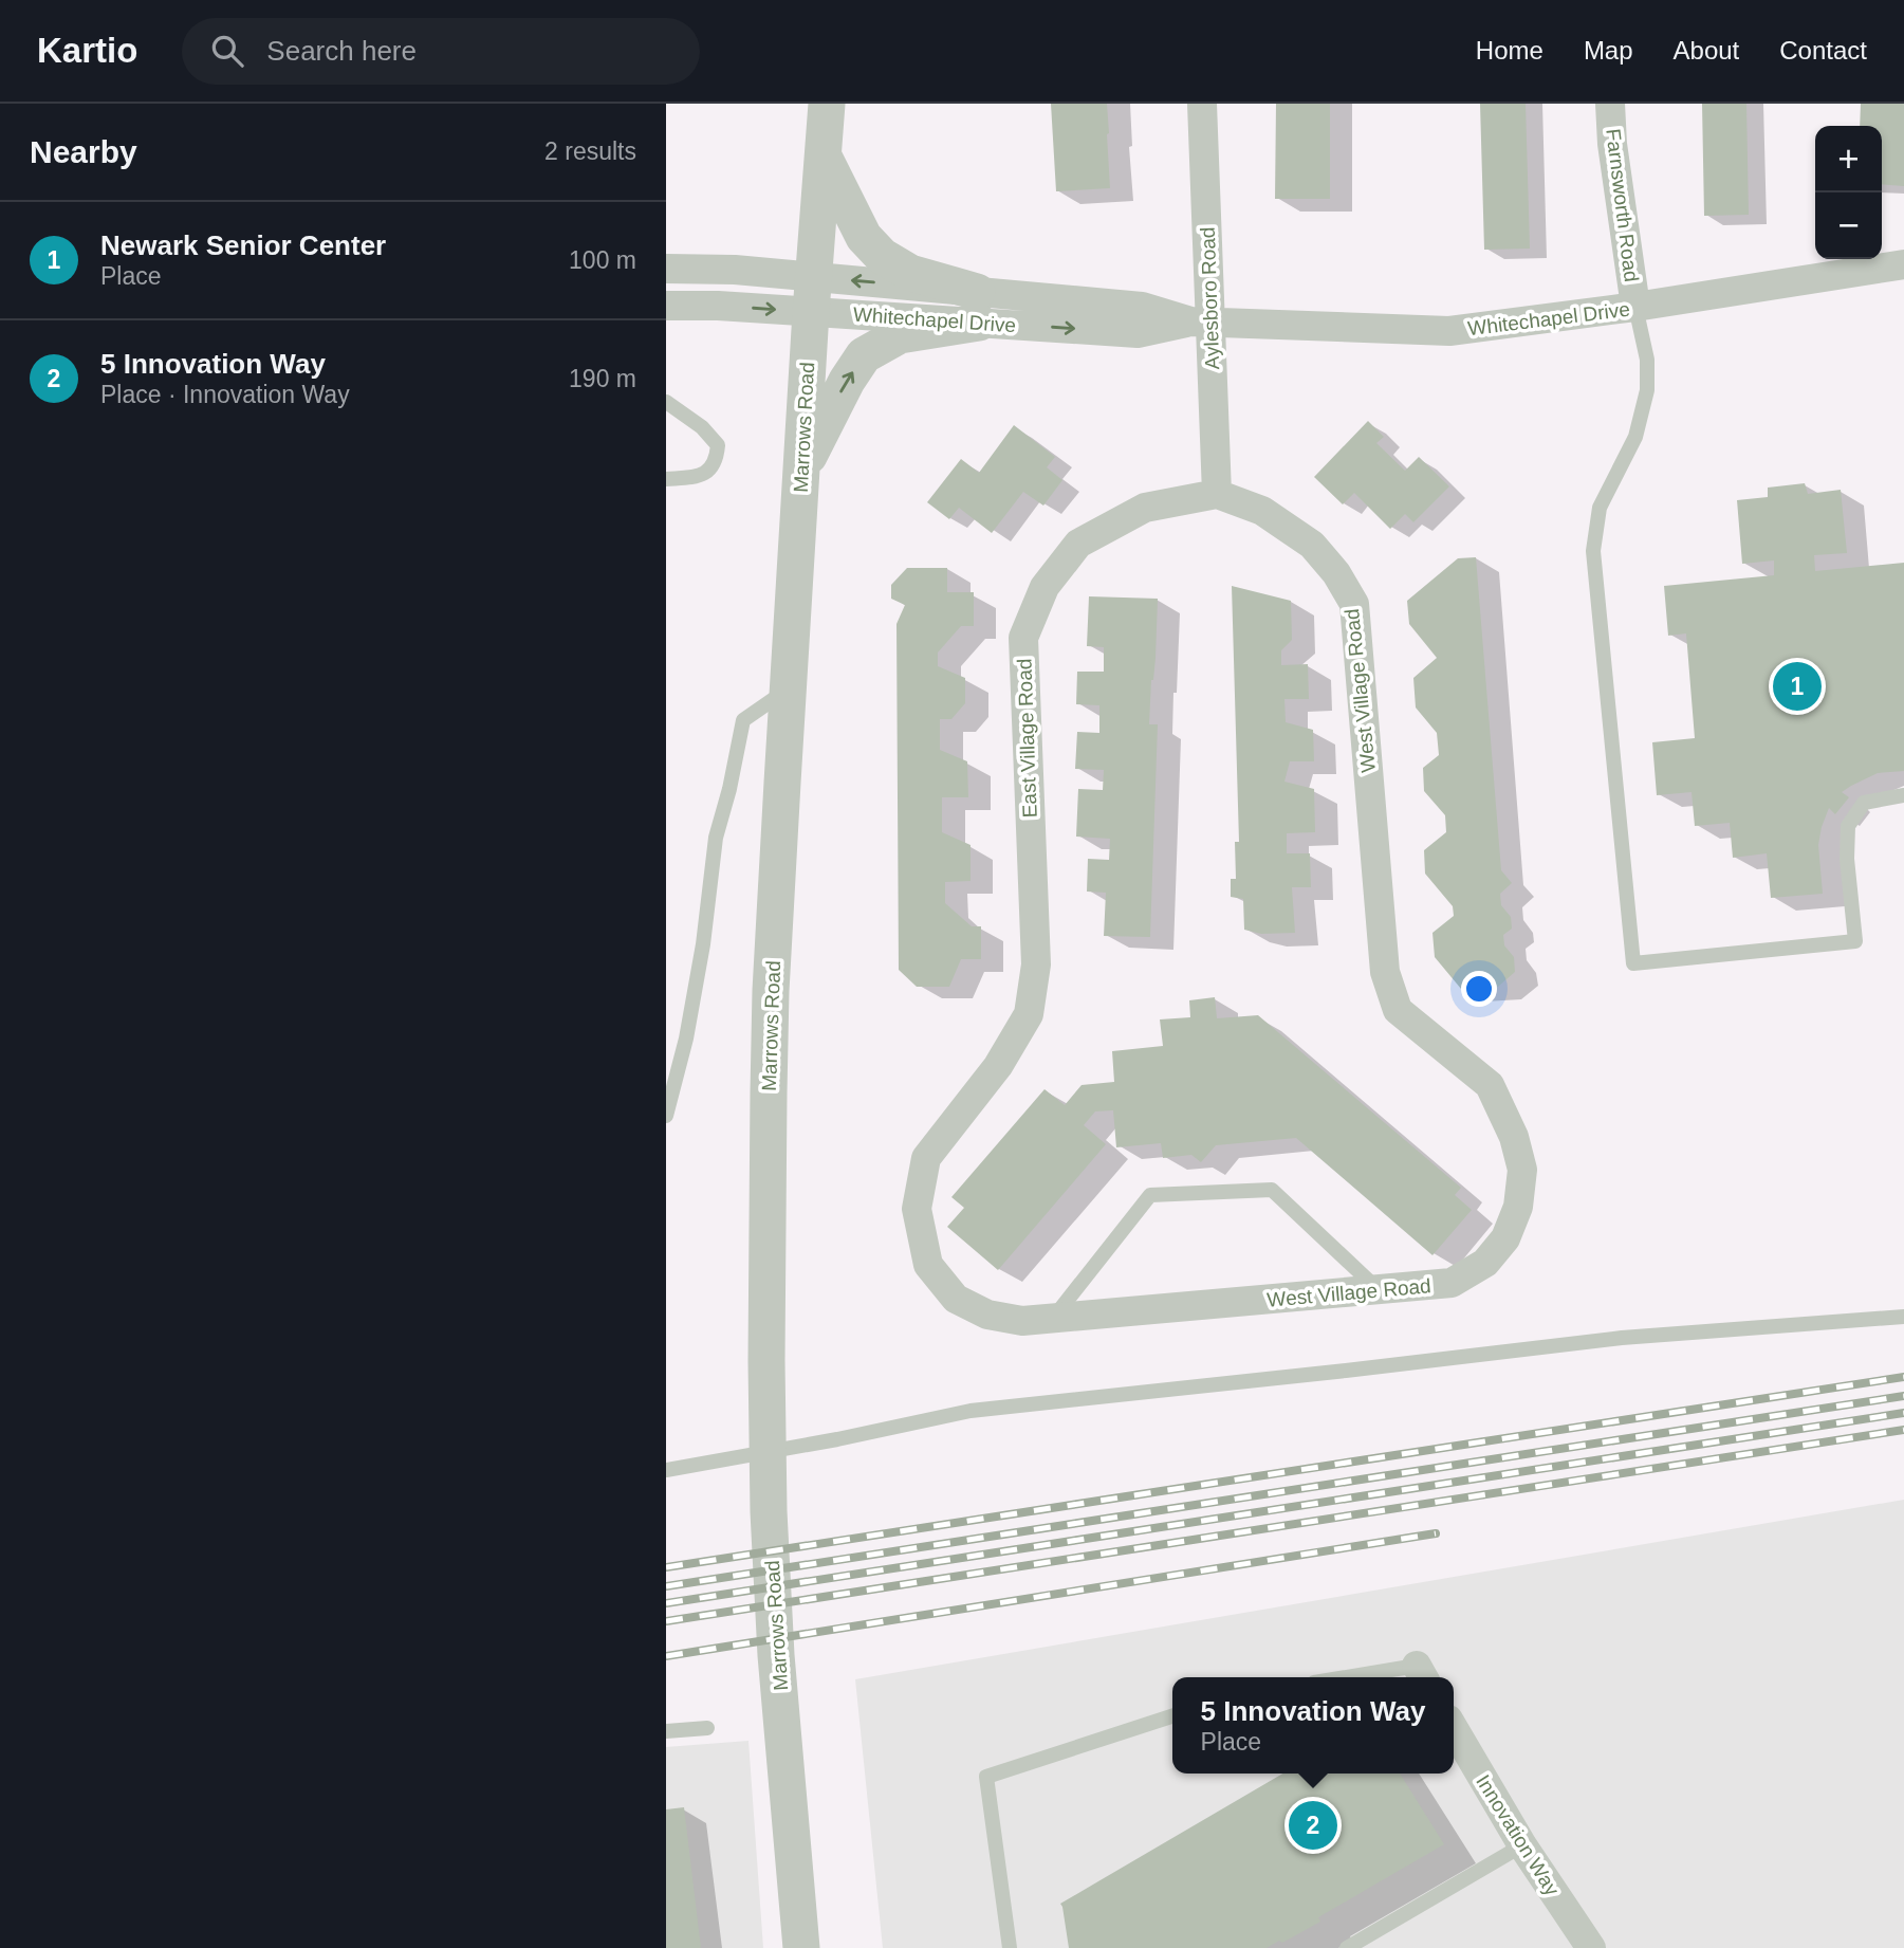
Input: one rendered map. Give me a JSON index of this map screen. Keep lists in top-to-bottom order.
{
  "streets": {
    "street": [
      "Farnsworth Road",
      "Aylesboro Road",
      "Whitechapel Drive",
      "Marrows Road",
      "West Village Road",
      "East Village Road",
      "Innovation Way"
    ]
  },
  "crossings": [
    ["Farnsworth Road", "Whitechapel Drive"],
    ["Aylesboro Road", "Whitechapel Drive"],
    ["Aylesboro Road", "West Village Road"],
    ["Aylesboro Road", "East Village Road"],
    ["Whitechapel Drive", "Marrows Road"],
    ["West Village Road", "East Village Road"]
  ],
  "page": {
    "header": "Kartio",
    "search": "Search here",
    "nav": [
      "Home",
      "Map",
      "About",
      "Contact"
    ],
    "heading": ["Nearby", "2 results"],
    "map_buttons": ["+", "−"],
    "list": [
      {
        "mark": "1",
        "name": "Newark Senior Center",
        "note": "Place",
        "value": "100 m"
      },
      {
        "mark": "2",
        "name": "5 Innovation Way",
        "note": "Place · Innovation Way",
        "value": "190 m"
      }
    ],
    "pins": ["1", "2"],
    "popup": ["5 Innovation Way", "Place"]
  }
}
